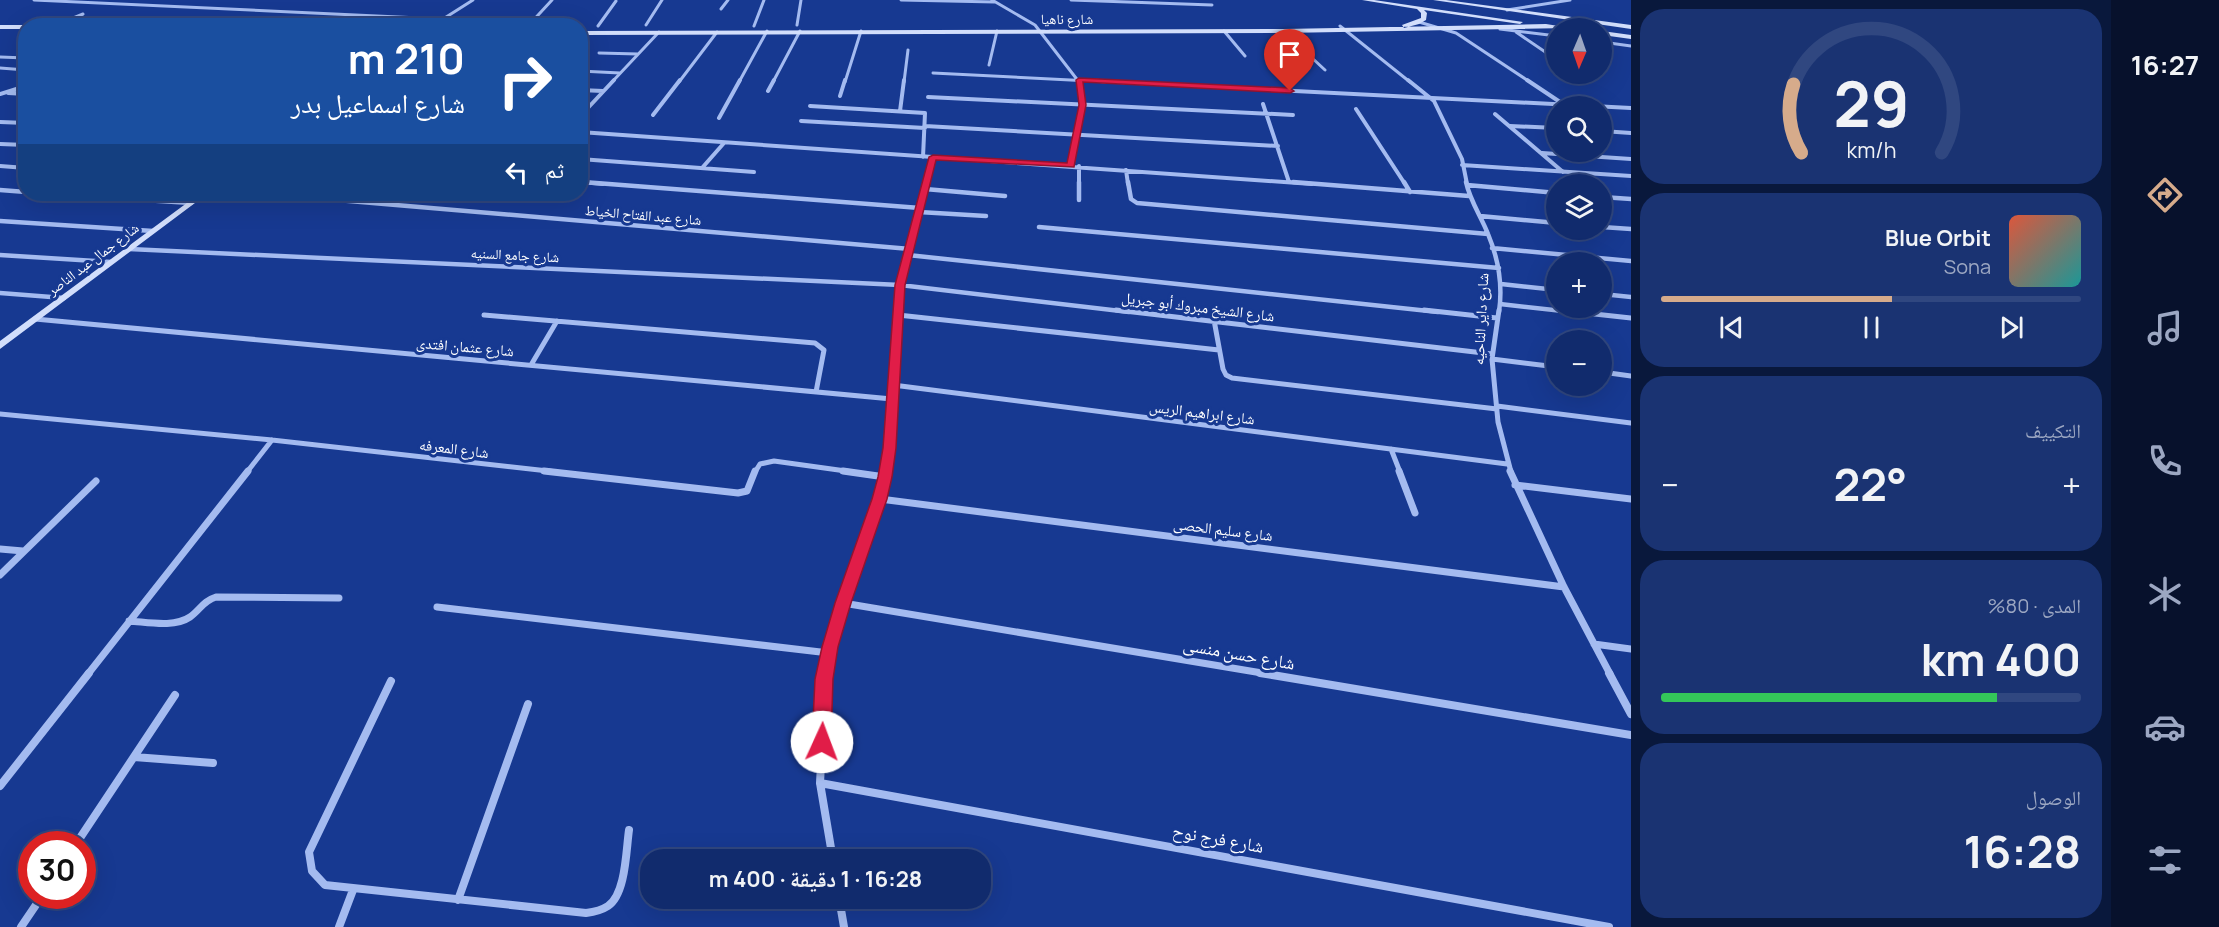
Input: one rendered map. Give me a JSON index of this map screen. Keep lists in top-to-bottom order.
{
  "streets": {
    "main road": ["شارع ناهيا", "شارع جمال عبد الناصر"],
    "street": [
      "شارع عبد الفتاح الخياط",
      "شارع جامع السنيه",
      "شارع الشيخ مبروك أبو جبريل",
      "شارع داير الناحيه",
      "شارع عثمان افتدى",
      "شارع ابراهيم الريس",
      "شارع المعرفه",
      "شارع سليم الحصى",
      "شارع حسن منسى",
      "شارع فرج نوح"
    ]
  },
  "crossings": [
    ["شارع ناهيا", "شارع داير الناحيه"],
    ["شارع عبد الفتاح الخياط", "شارع داير الناحيه"],
    ["شارع جامع السنيه", "شارع جمال عبد الناصر"],
    ["شارع جامع السنيه", "شارع الشيخ مبروك أبو جبريل"],
    ["شارع جمال عبد الناصر", "شارع عثمان افتدى"],
    ["شارع الشيخ مبروك أبو جبريل", "شارع داير الناحيه"],
    ["شارع داير الناحيه", "شارع ابراهيم الريس"],
    ["شارع داير الناحيه", "شارع سليم الحصى"]
  ],
  "north": "bottom",
  "page": {
    "tabs": "16:27",
    "map_buttons": ["+", "−"],
    "turn": ["210 m", "شارع اسماعيل بدر"],
    "then": "ثم",
    "song": ["Blue Orbit", "Sona"],
    "tile": [
      "التكييف",
      ["المدى · 80%", "400 km"],
      ["الوصول", "16:28"]
    ],
    "heat": ["−", "22°", "+"],
    "limit": "30",
    "trip": "16:28 · 1 دقيقة · 400 m",
    "gauge": ["29", "km/h"]
  }
}
